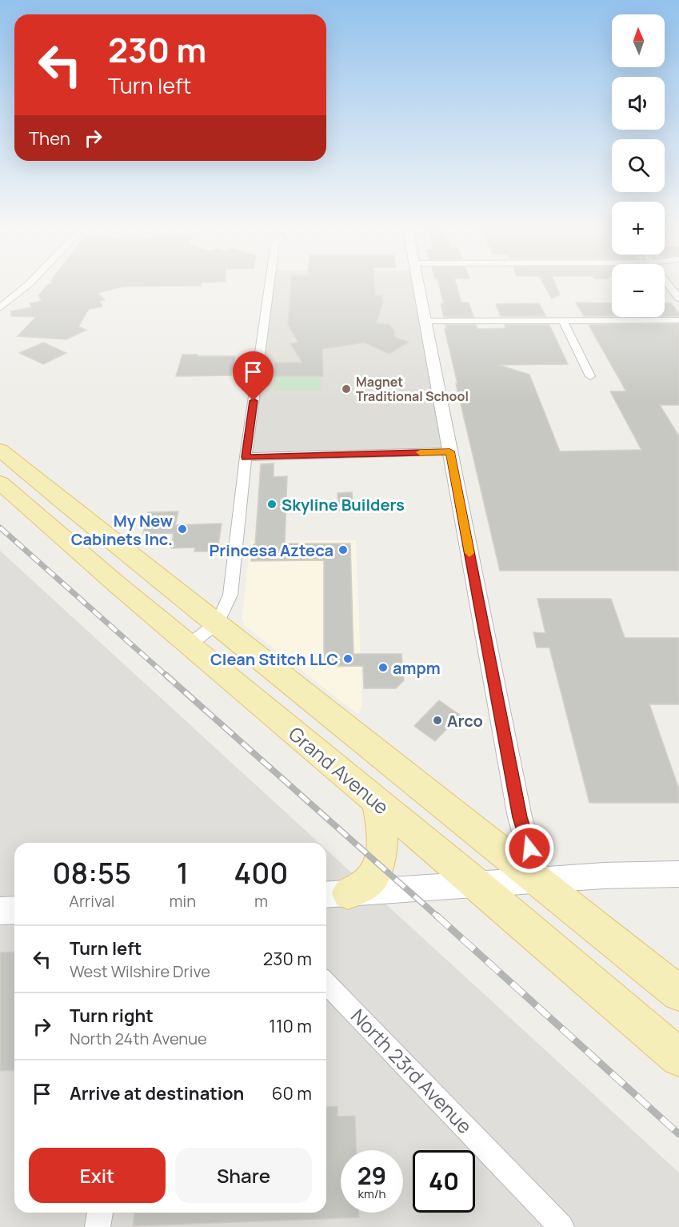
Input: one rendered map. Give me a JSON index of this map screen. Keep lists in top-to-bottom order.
{
  "streets": {
    "main road": ["Grand Avenue"],
    "street": ["North 23rd Avenue"]
  },
  "places": [
    "Magnet Traditional School",
    "Skyline Builders",
    "My New Cabinets Inc.",
    "Princesa Azteca",
    "Clean Stitch LLC",
    "ampm",
    "Arco"
  ],
  "north": "top",
  "page": {
    "map_buttons": ["+", "−"],
    "turn": ["230 m", "Turn left"],
    "then": "Then",
    "eta": [
      "08:55",
      "Arrival",
      "1",
      "min",
      "400",
      "m"
    ],
    "list": [
      {
        "name": "Turn left",
        "note": "West Wilshire Drive",
        "value": "230 m"
      },
      {
        "name": "Turn right",
        "note": "North 24th Avenue",
        "value": "110 m"
      },
      {
        "name": "Arrive at destination",
        "value": "60 m"
      }
    ],
    "buttons": ["Exit", "Share"],
    "speed": "29 km/h",
    "limit": "40"
  }
}
